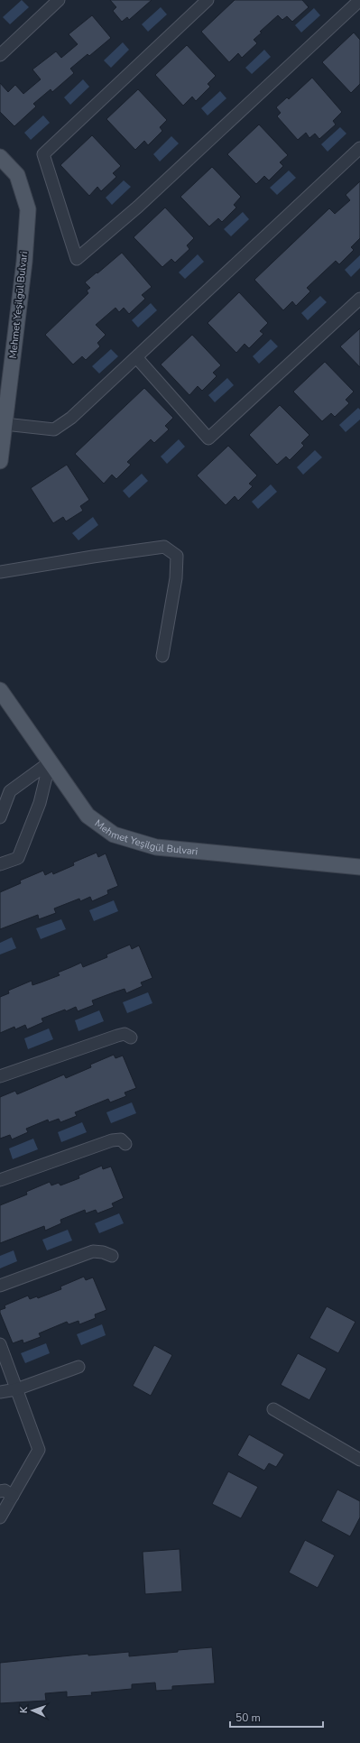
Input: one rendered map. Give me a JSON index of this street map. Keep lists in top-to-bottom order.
{
  "streets": {
    "main road": ["Mehmet Yeşilgül Bulvari"]
  },
  "scale_bar": "50 m",
  "north": "left"
}
